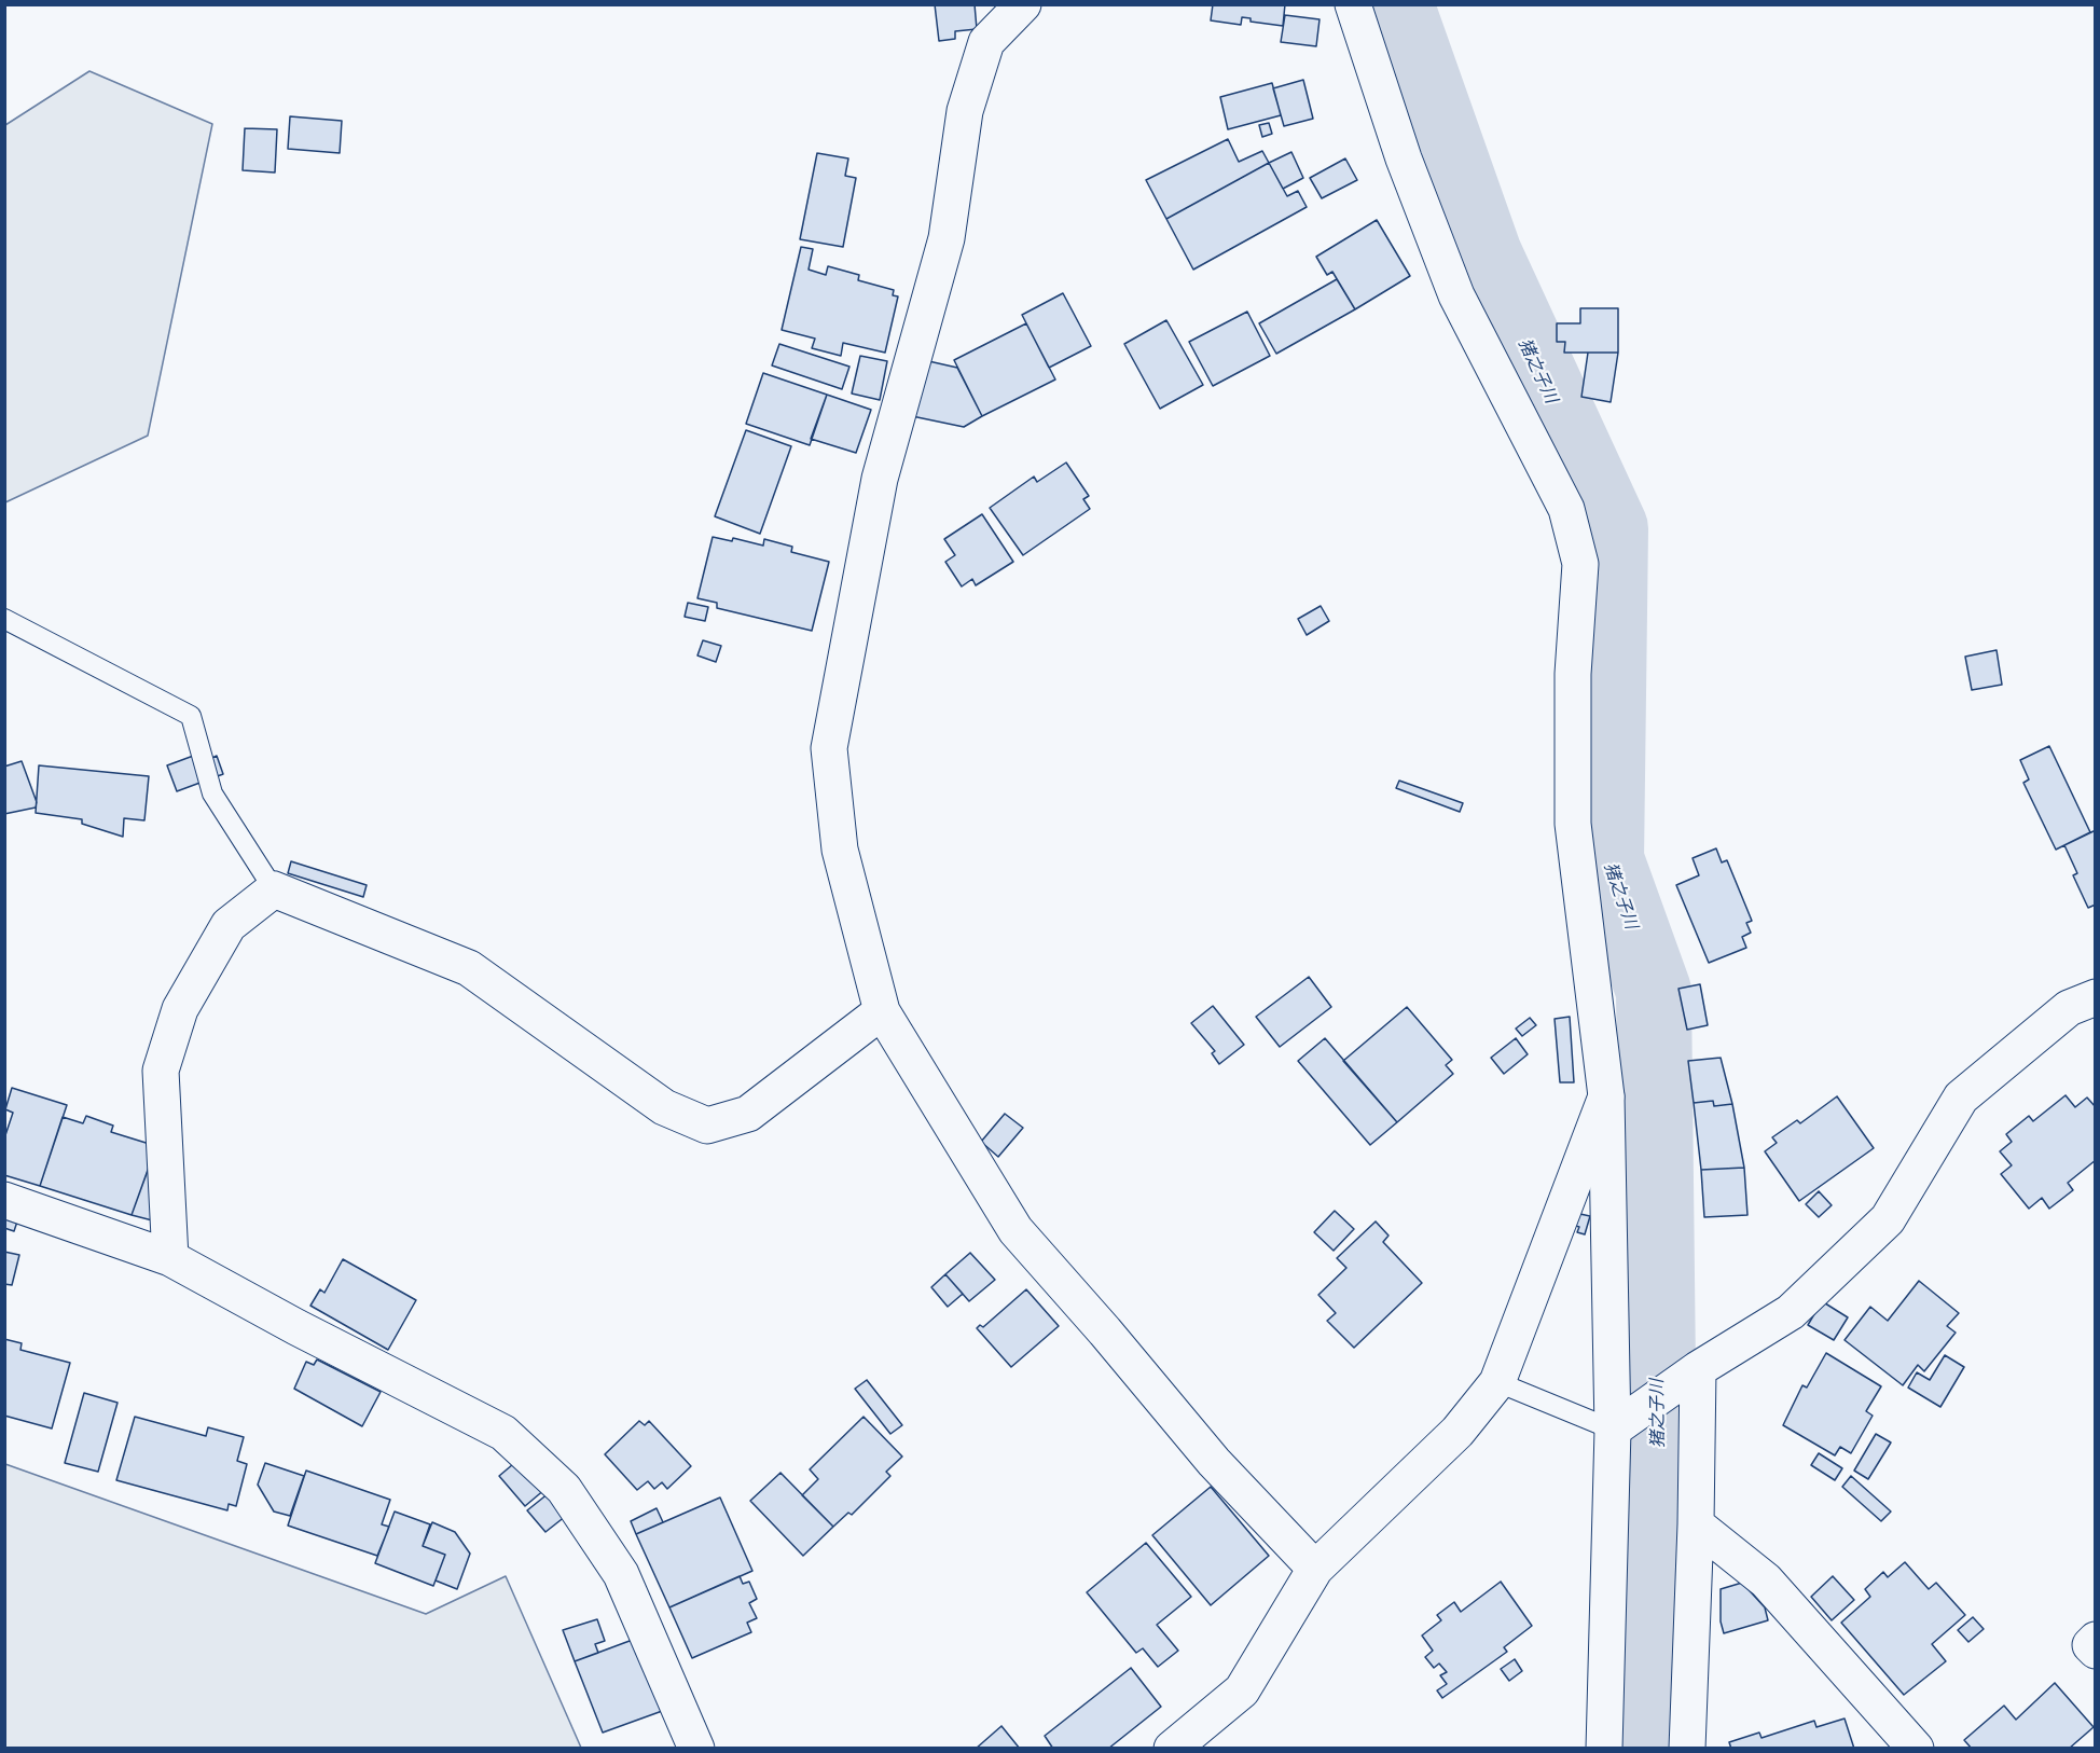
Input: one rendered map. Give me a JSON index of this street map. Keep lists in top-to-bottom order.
{
  "water": ["猪之子川"]
}
